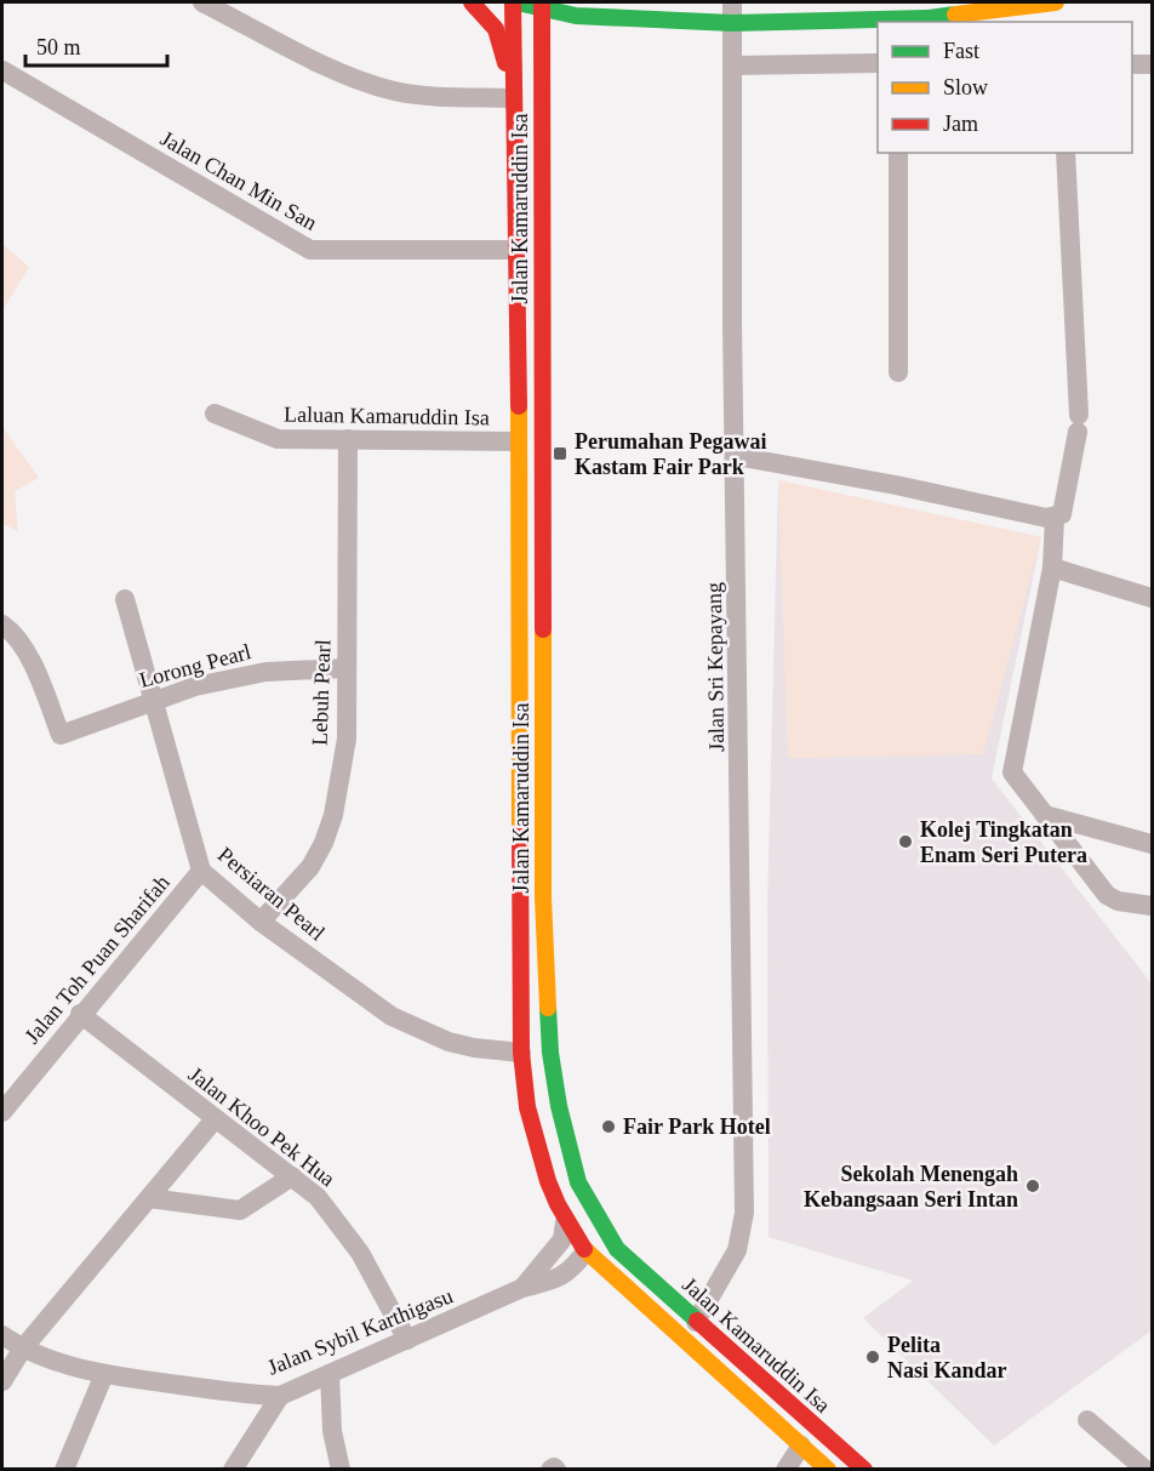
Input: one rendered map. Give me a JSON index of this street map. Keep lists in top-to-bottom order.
{
  "streets": {
    "main road": ["Jalan Kamaruddin Isa"],
    "street": [
      "Jalan Chan Min San",
      "Laluan Kamaruddin Isa",
      "Lorong Pearl",
      "Jalan Sri Kepayang",
      "Lebuh Pearl",
      "Persiaran Pearl",
      "Jalan Toh Puan Sharifah",
      "Jalan Khoo Pek Hua",
      "Jalan Sybil Karthigasu"
    ]
  },
  "crossings": [
    ["Jalan Chan Min San", "Jalan Kamaruddin Isa"],
    ["Jalan Kamaruddin Isa", "Laluan Kamaruddin Isa"],
    ["Jalan Kamaruddin Isa", "Jalan Sri Kepayang"],
    ["Jalan Kamaruddin Isa", "Persiaran Pearl"],
    ["Jalan Kamaruddin Isa", "Jalan Sybil Karthigasu"],
    ["Laluan Kamaruddin Isa", "Lebuh Pearl"],
    ["Lorong Pearl", "Lebuh Pearl"],
    ["Lorong Pearl", "Persiaran Pearl"],
    ["Lebuh Pearl", "Persiaran Pearl"],
    ["Persiaran Pearl", "Jalan Toh Puan Sharifah"],
    ["Jalan Toh Puan Sharifah", "Jalan Khoo Pek Hua"],
    ["Jalan Khoo Pek Hua", "Jalan Sybil Karthigasu"]
  ],
  "places": {
    "transit": ["Perumahan Pegawai Kastam Fair Park"],
    "other": [
      "Kolej Tingkatan Enam Seri Putera",
      "Fair Park Hotel",
      "Sekolah Menengah Kebangsaan Seri Intan",
      "Pelita Nasi Kandar"
    ]
  },
  "legend": ["Fast", "Slow", "Jam"],
  "scale_bar": "50 m"
}
